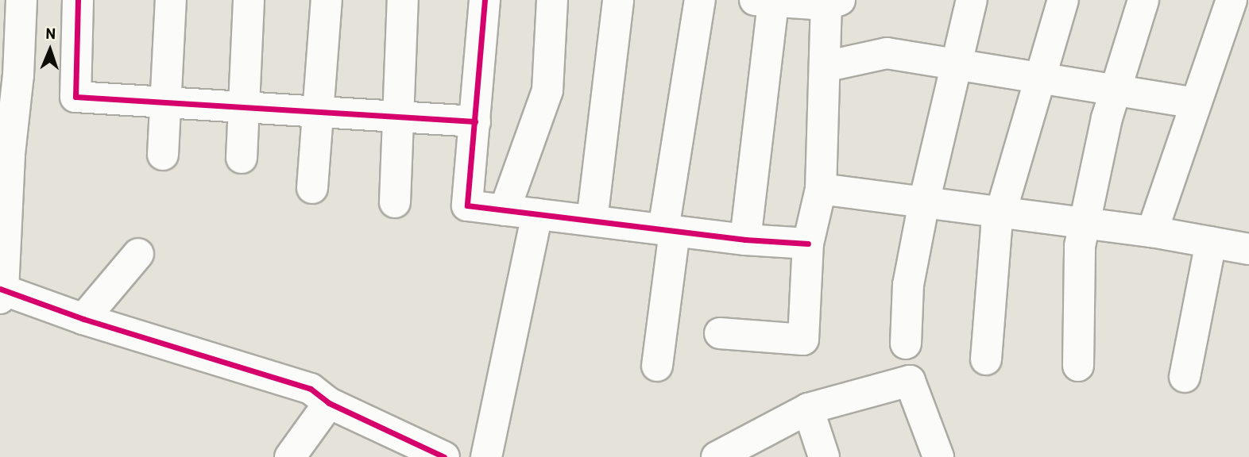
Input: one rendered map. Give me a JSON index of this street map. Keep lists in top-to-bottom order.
{
  "north": "top"
}
